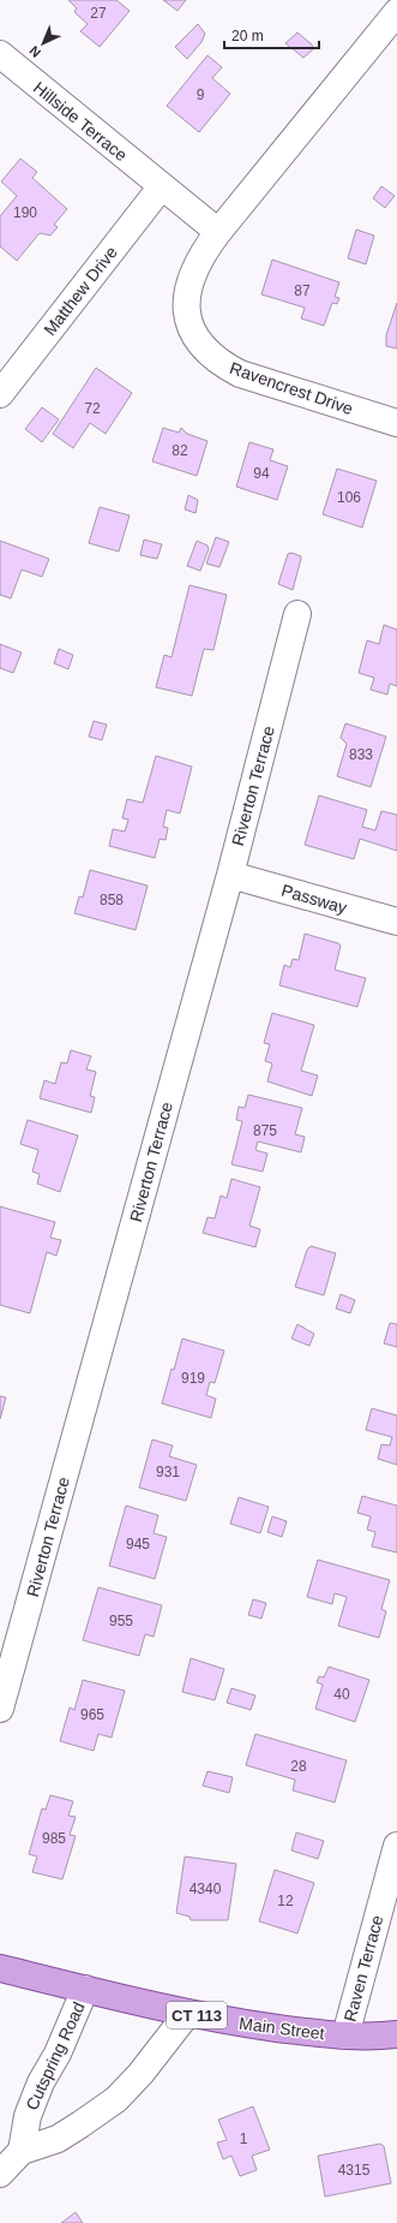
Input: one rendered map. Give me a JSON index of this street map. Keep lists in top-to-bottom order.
{
  "streets": {
    "main road": ["CT 113", "Main Street"],
    "street": [
      "Hillside Terrace",
      "Matthew Drive",
      "Ravencrest Drive",
      "Riverton Terrace",
      "Passway",
      "Raven Terrace",
      "Cutspring Road"
    ]
  },
  "crossings": [
    ["Hillside Terrace", "Matthew Drive"],
    ["Riverton Terrace", "Passway"],
    ["Raven Terrace", "Main Street"],
    ["Main Street", "Cutspring Road"]
  ],
  "house_numbers": [
    "27",
    "9",
    "190",
    "87",
    "72",
    "82",
    "94",
    "106",
    "833",
    "858",
    "875",
    "919",
    "931",
    "945",
    "955",
    "40",
    "965",
    "28",
    "985",
    "4340",
    "12",
    "1",
    "4315"
  ],
  "scale_bar": "20 m",
  "north": "bottom left"
}
